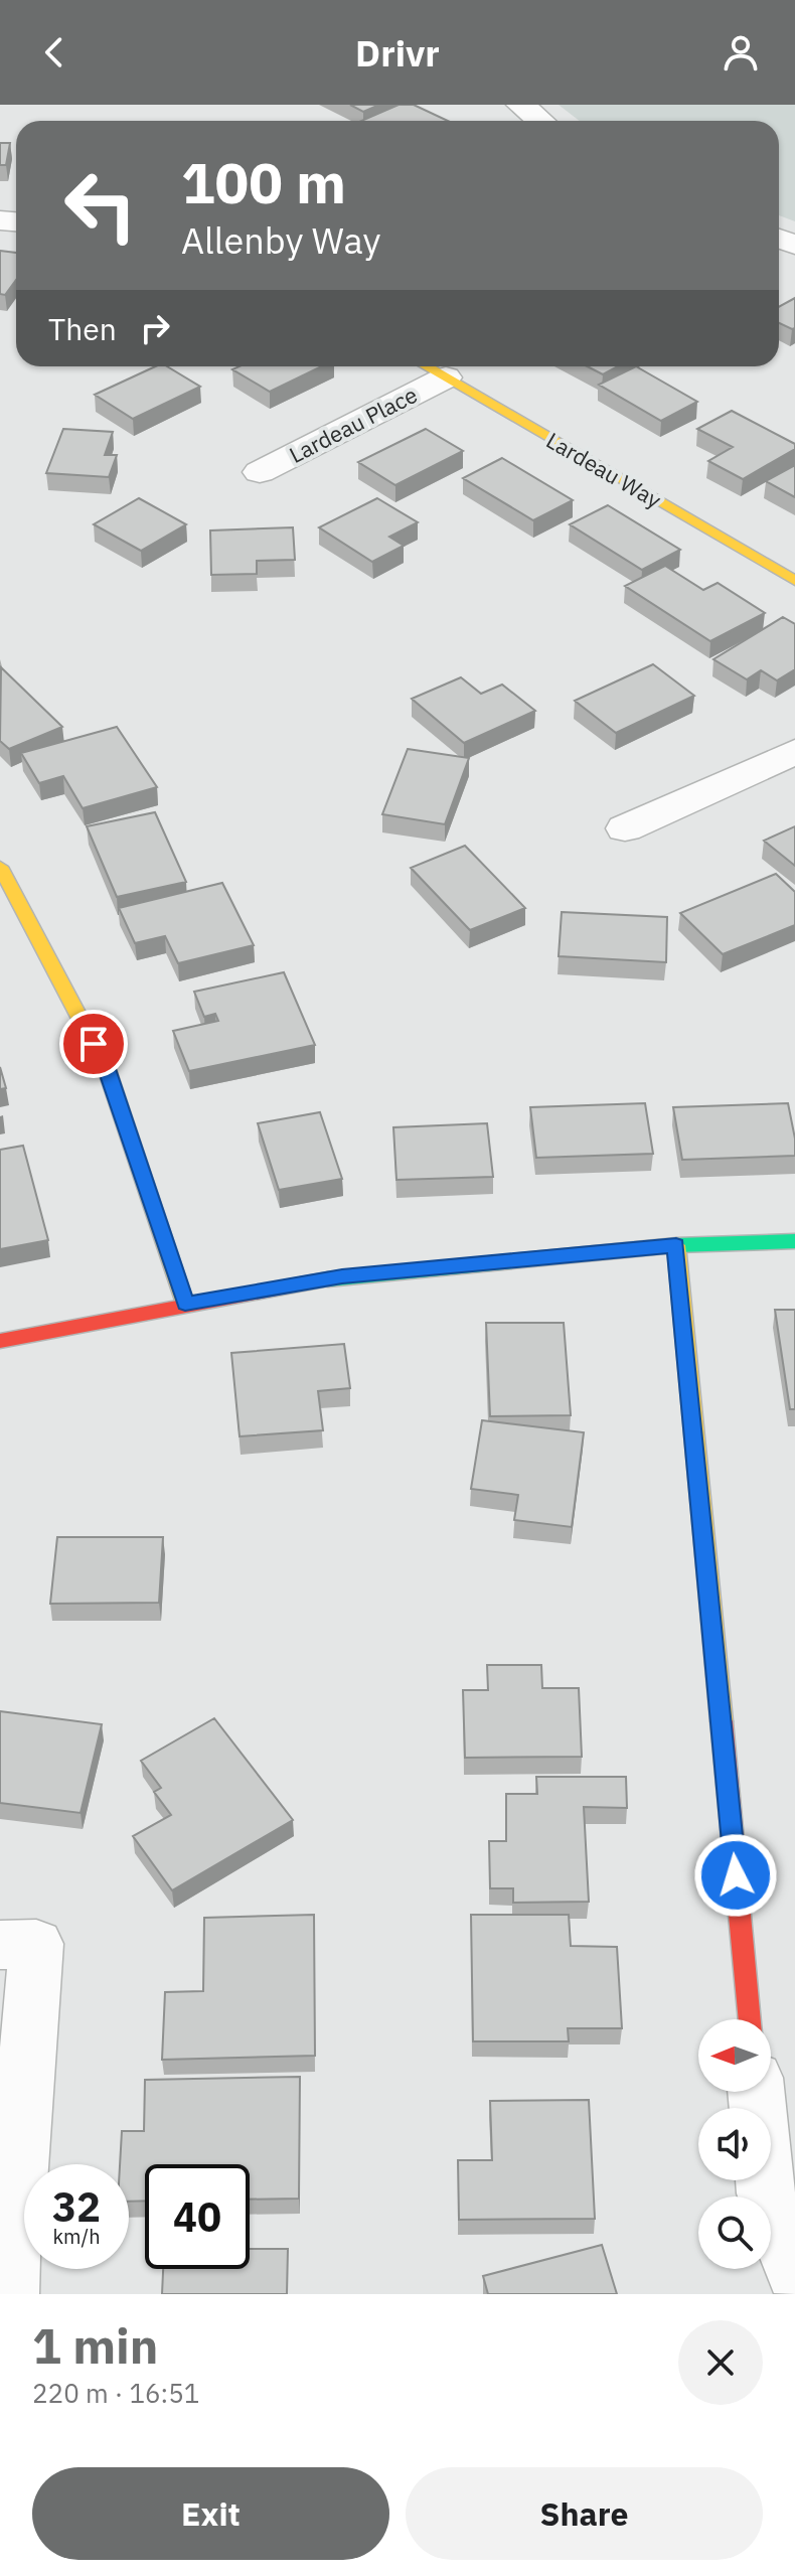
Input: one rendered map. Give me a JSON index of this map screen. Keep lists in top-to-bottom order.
{
  "streets": {
    "street": ["Lardeau Place", "Lardeau Way"]
  },
  "crossings": [
    ["Lardeau Place", "Lardeau Way"]
  ],
  "north": "left",
  "page": {
    "header": "Drivr",
    "turn": ["100 m", "Allenby Way"],
    "then": "Then",
    "speed": "32 km/h",
    "limit": "40",
    "heading": ["1 min", "220 m · 16:51"],
    "buttons": ["Exit", "Share"]
  }
}
